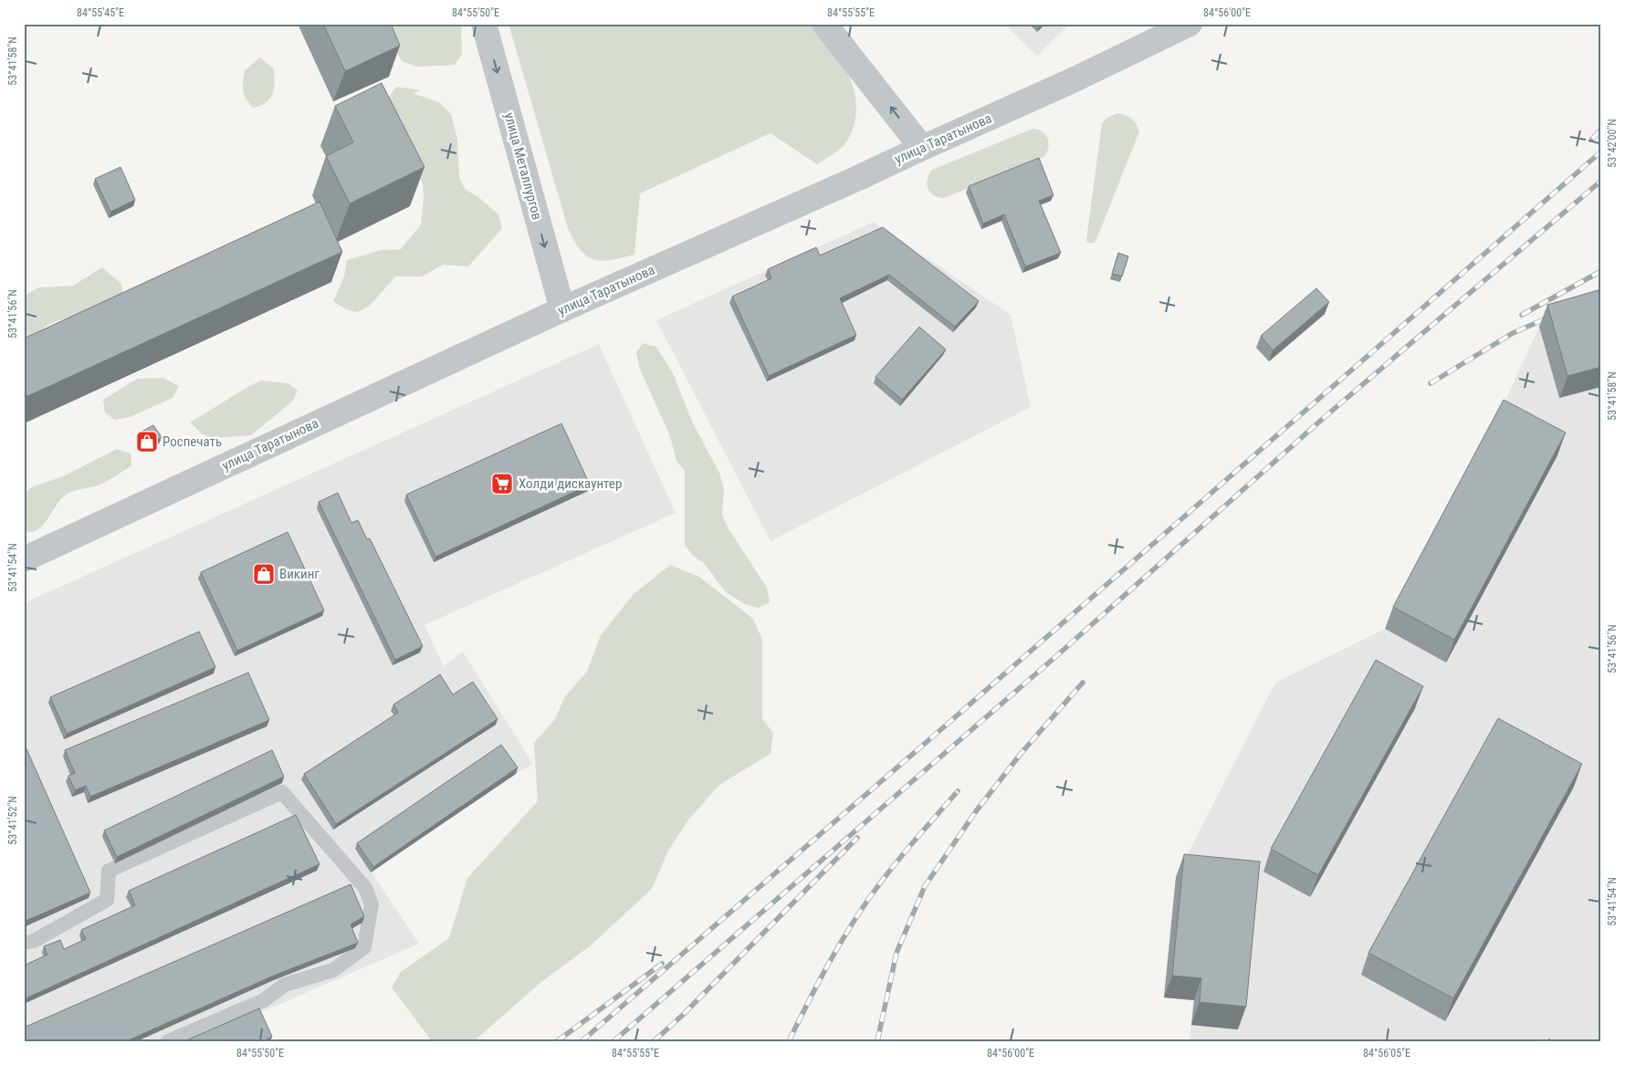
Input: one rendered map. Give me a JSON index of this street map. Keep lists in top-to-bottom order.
{
  "streets": {
    "street": ["улица Таратынова", "улица Металлургов"]
  },
  "crossings": [
    ["улица Таратынова", "улица Металлургов"]
  ],
  "one_way": ["улица Металлургов"],
  "places": {
    "shop": ["Роспечать", "Викинг"],
    "supermarket": ["Холди дискаунтер"]
  },
  "coordinates": [
    "84°55'45\"E",
    "84°55'50\"E",
    "84°55'55\"E",
    "84°56'00\"E",
    "53°41'58\"N",
    "53°42'00\"N",
    "53°41'56\"N",
    "53°41'54\"N",
    "53°41'52\"N",
    "84°56'05\"E"
  ]
}
